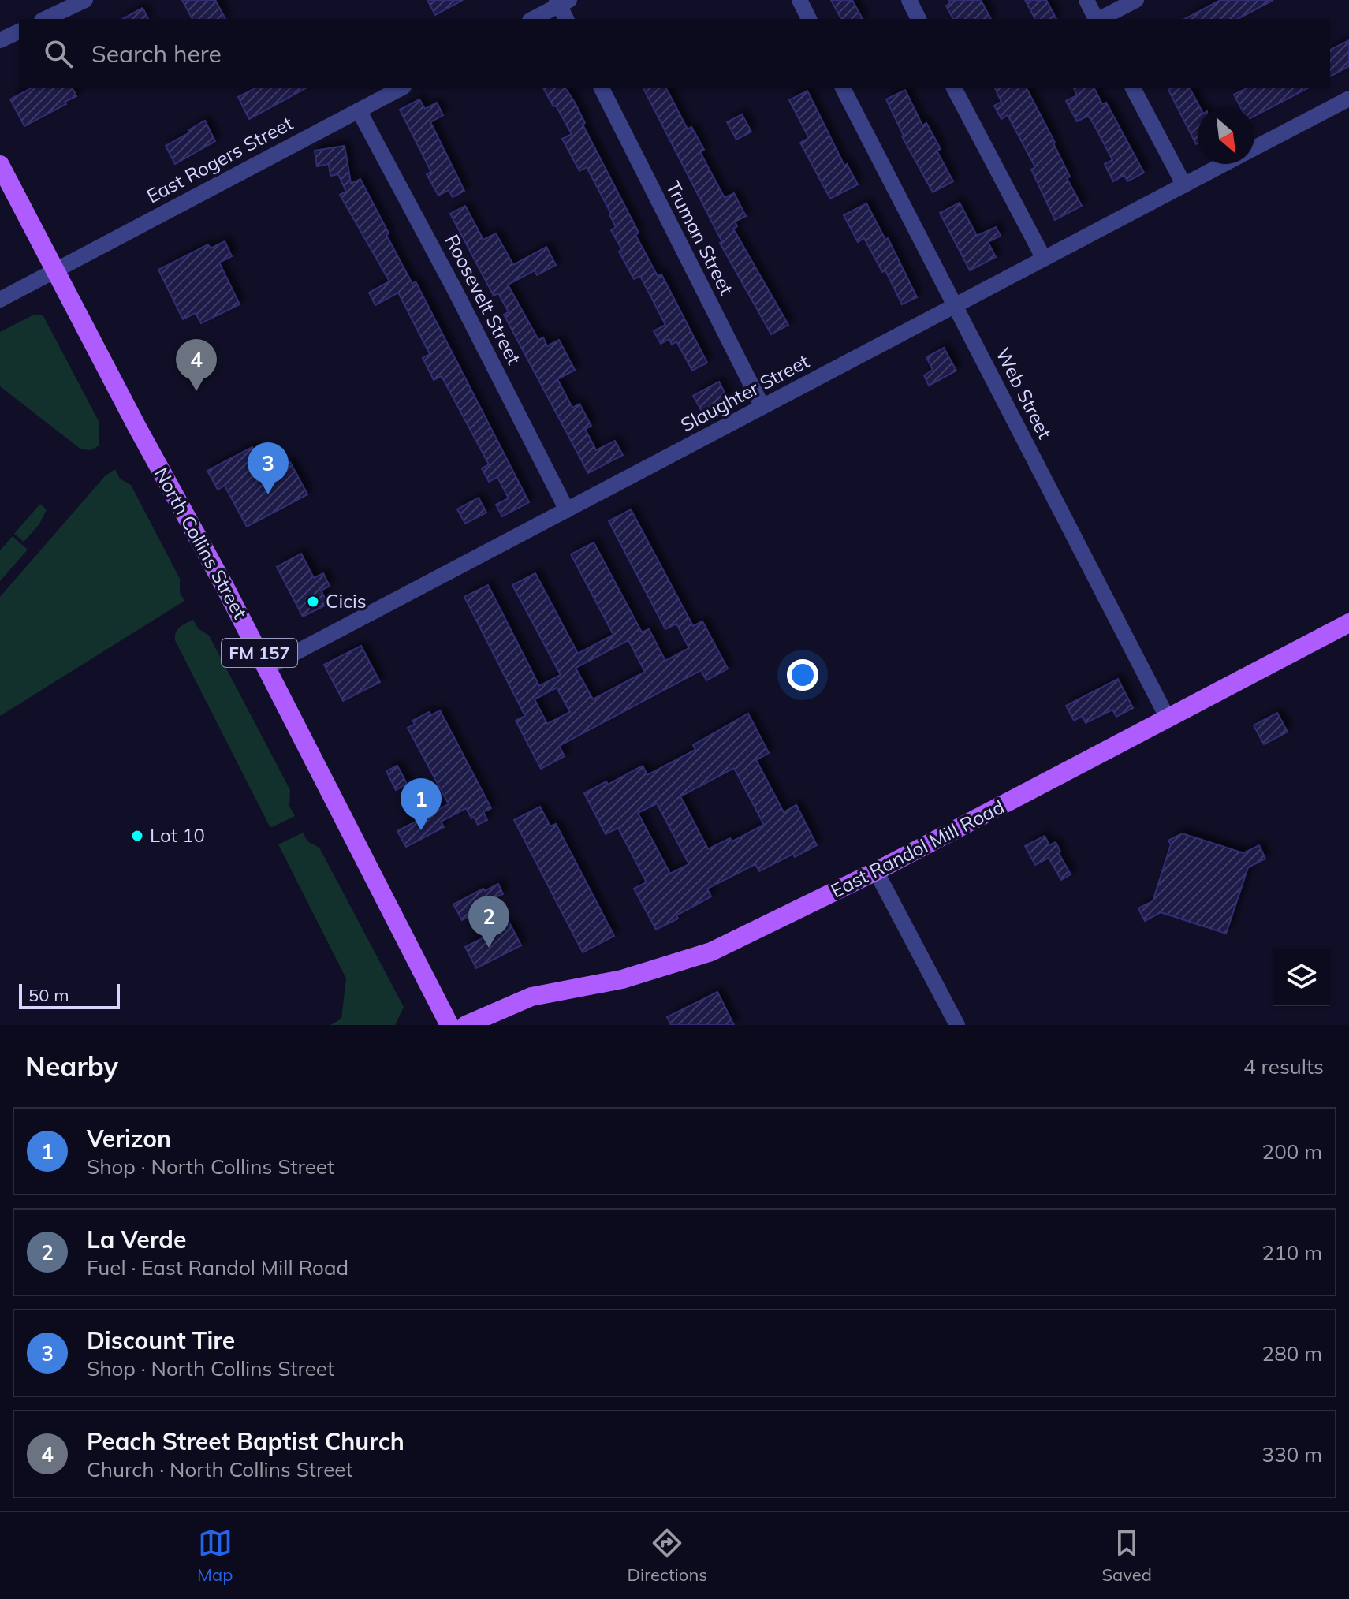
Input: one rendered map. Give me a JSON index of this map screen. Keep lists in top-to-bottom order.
{
  "streets": {
    "main road": ["North Collins Street", "FM 157", "East Randol Mill Road"],
    "street": [
      "East Rogers Street",
      "Truman Street",
      "Roosevelt Street",
      "Slaughter Street",
      "Web Street"
    ]
  },
  "crossings": [
    ["East Rogers Street", "Roosevelt Street"],
    ["East Rogers Street", "North Collins Street"],
    ["Truman Street", "Slaughter Street"],
    ["Roosevelt Street", "Slaughter Street"],
    ["Slaughter Street", "Web Street"],
    ["Slaughter Street", "North Collins Street"],
    ["Web Street", "East Randol Mill Road"]
  ],
  "places": ["Cicis", "Lot 10"],
  "scale_bar": "50 m",
  "north": "bottom right",
  "page": {
    "search": "Search here",
    "pins": [
      "4",
      "3",
      "1",
      "2"
    ],
    "scale": "50 m",
    "heading": ["Nearby", "4 results"],
    "list": [
      {
        "mark": "1",
        "name": "Verizon",
        "note": "Shop · North Collins Street",
        "value": "200 m"
      },
      {
        "mark": "2",
        "name": "La Verde",
        "note": "Fuel · East Randol Mill Road",
        "value": "210 m"
      },
      {
        "mark": "3",
        "name": "Discount Tire",
        "note": "Shop · North Collins Street",
        "value": "280 m"
      },
      {
        "mark": "4",
        "name": "Peach Street Baptist Church",
        "note": "Church · North Collins Street",
        "value": "330 m"
      }
    ],
    "nav": ["Map", "Directions", "Saved"]
  }
}
